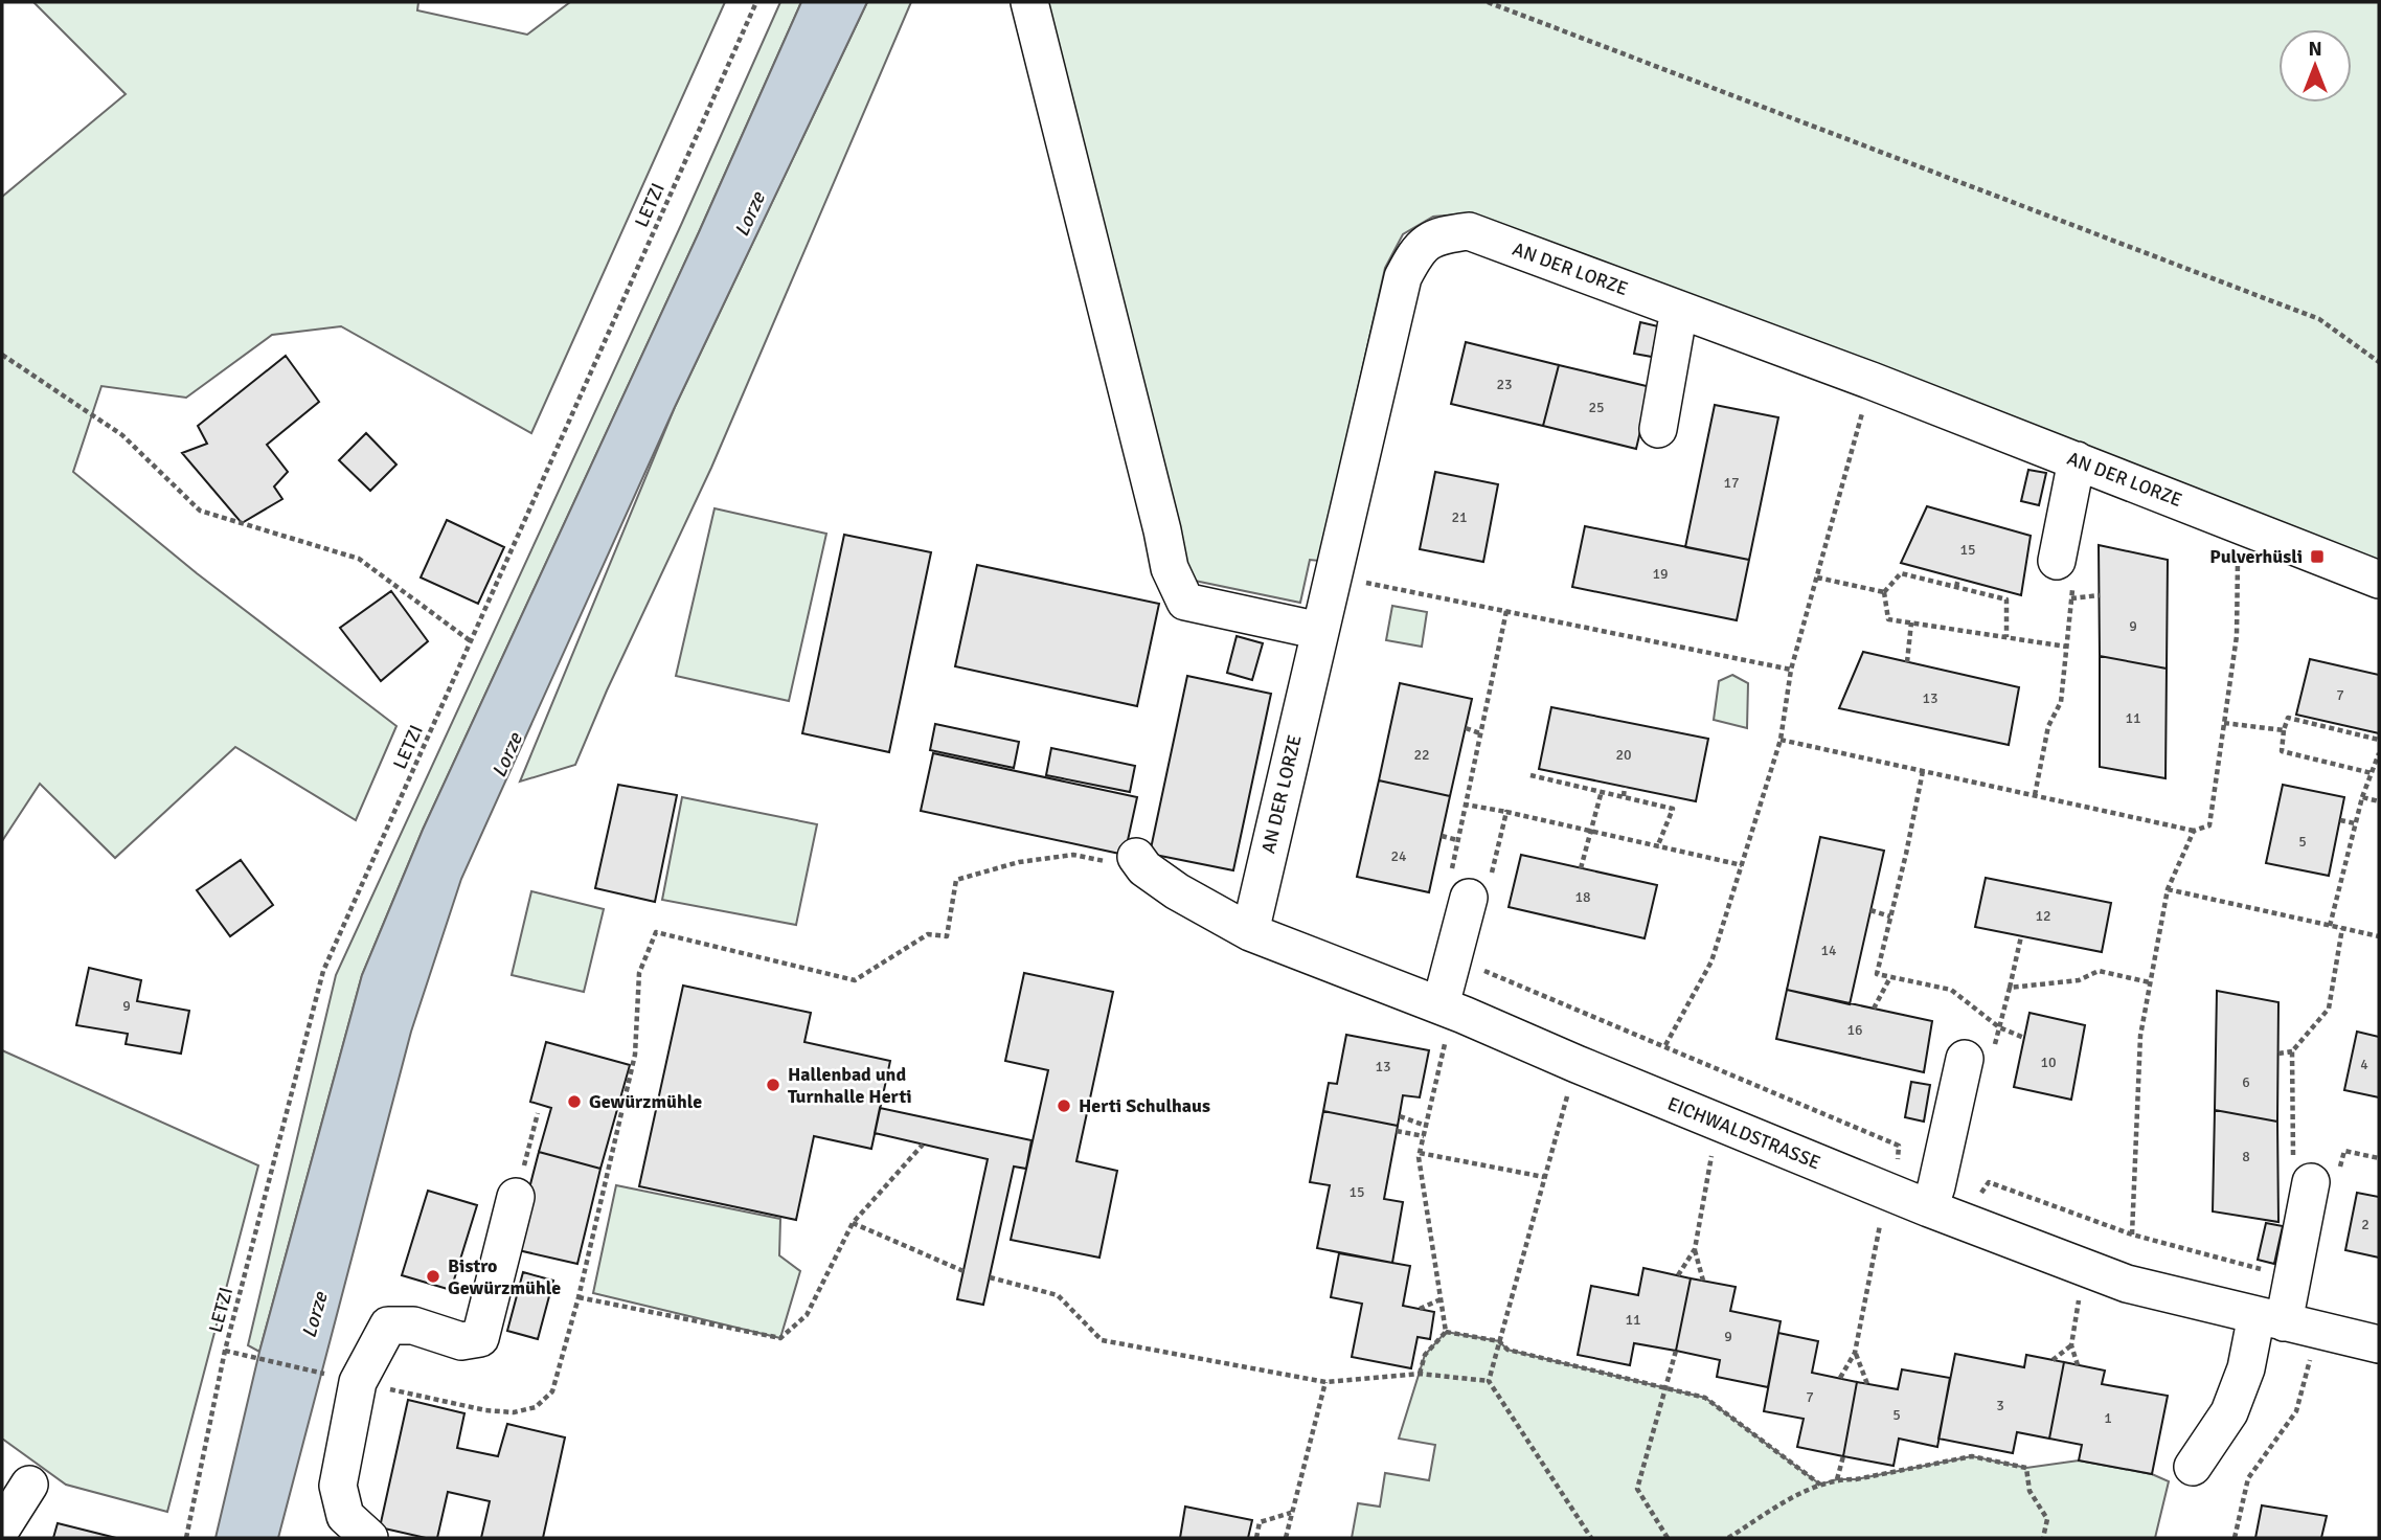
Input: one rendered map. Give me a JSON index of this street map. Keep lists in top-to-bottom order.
{
  "streets": {
    "street": ["AN DER LORZE", "EICHWALDSTRASSE"],
    "path": ["LETZI"]
  },
  "crossings": [
    ["AN DER LORZE", "EICHWALDSTRASSE"]
  ],
  "water": ["Lorze"],
  "places": {
    "transit": ["Pulverhüsli"],
    "other": [
      "Hallenbad und Turnhalle Herti",
      "Gewürzmühle",
      "Herti Schulhaus",
      "Bistro Gewürzmühle"
    ]
  },
  "house_numbers": [
    "23",
    "25",
    "17",
    "21",
    "15",
    "19",
    "9",
    "7",
    "13",
    "11",
    "22",
    "20",
    "5",
    "24",
    "18",
    "12",
    "14",
    "9",
    "16",
    "10",
    "4",
    "13",
    "6",
    "8",
    "15",
    "2",
    "11",
    "9",
    "7",
    "3",
    "5",
    "1"
  ],
  "north": "top"
}
